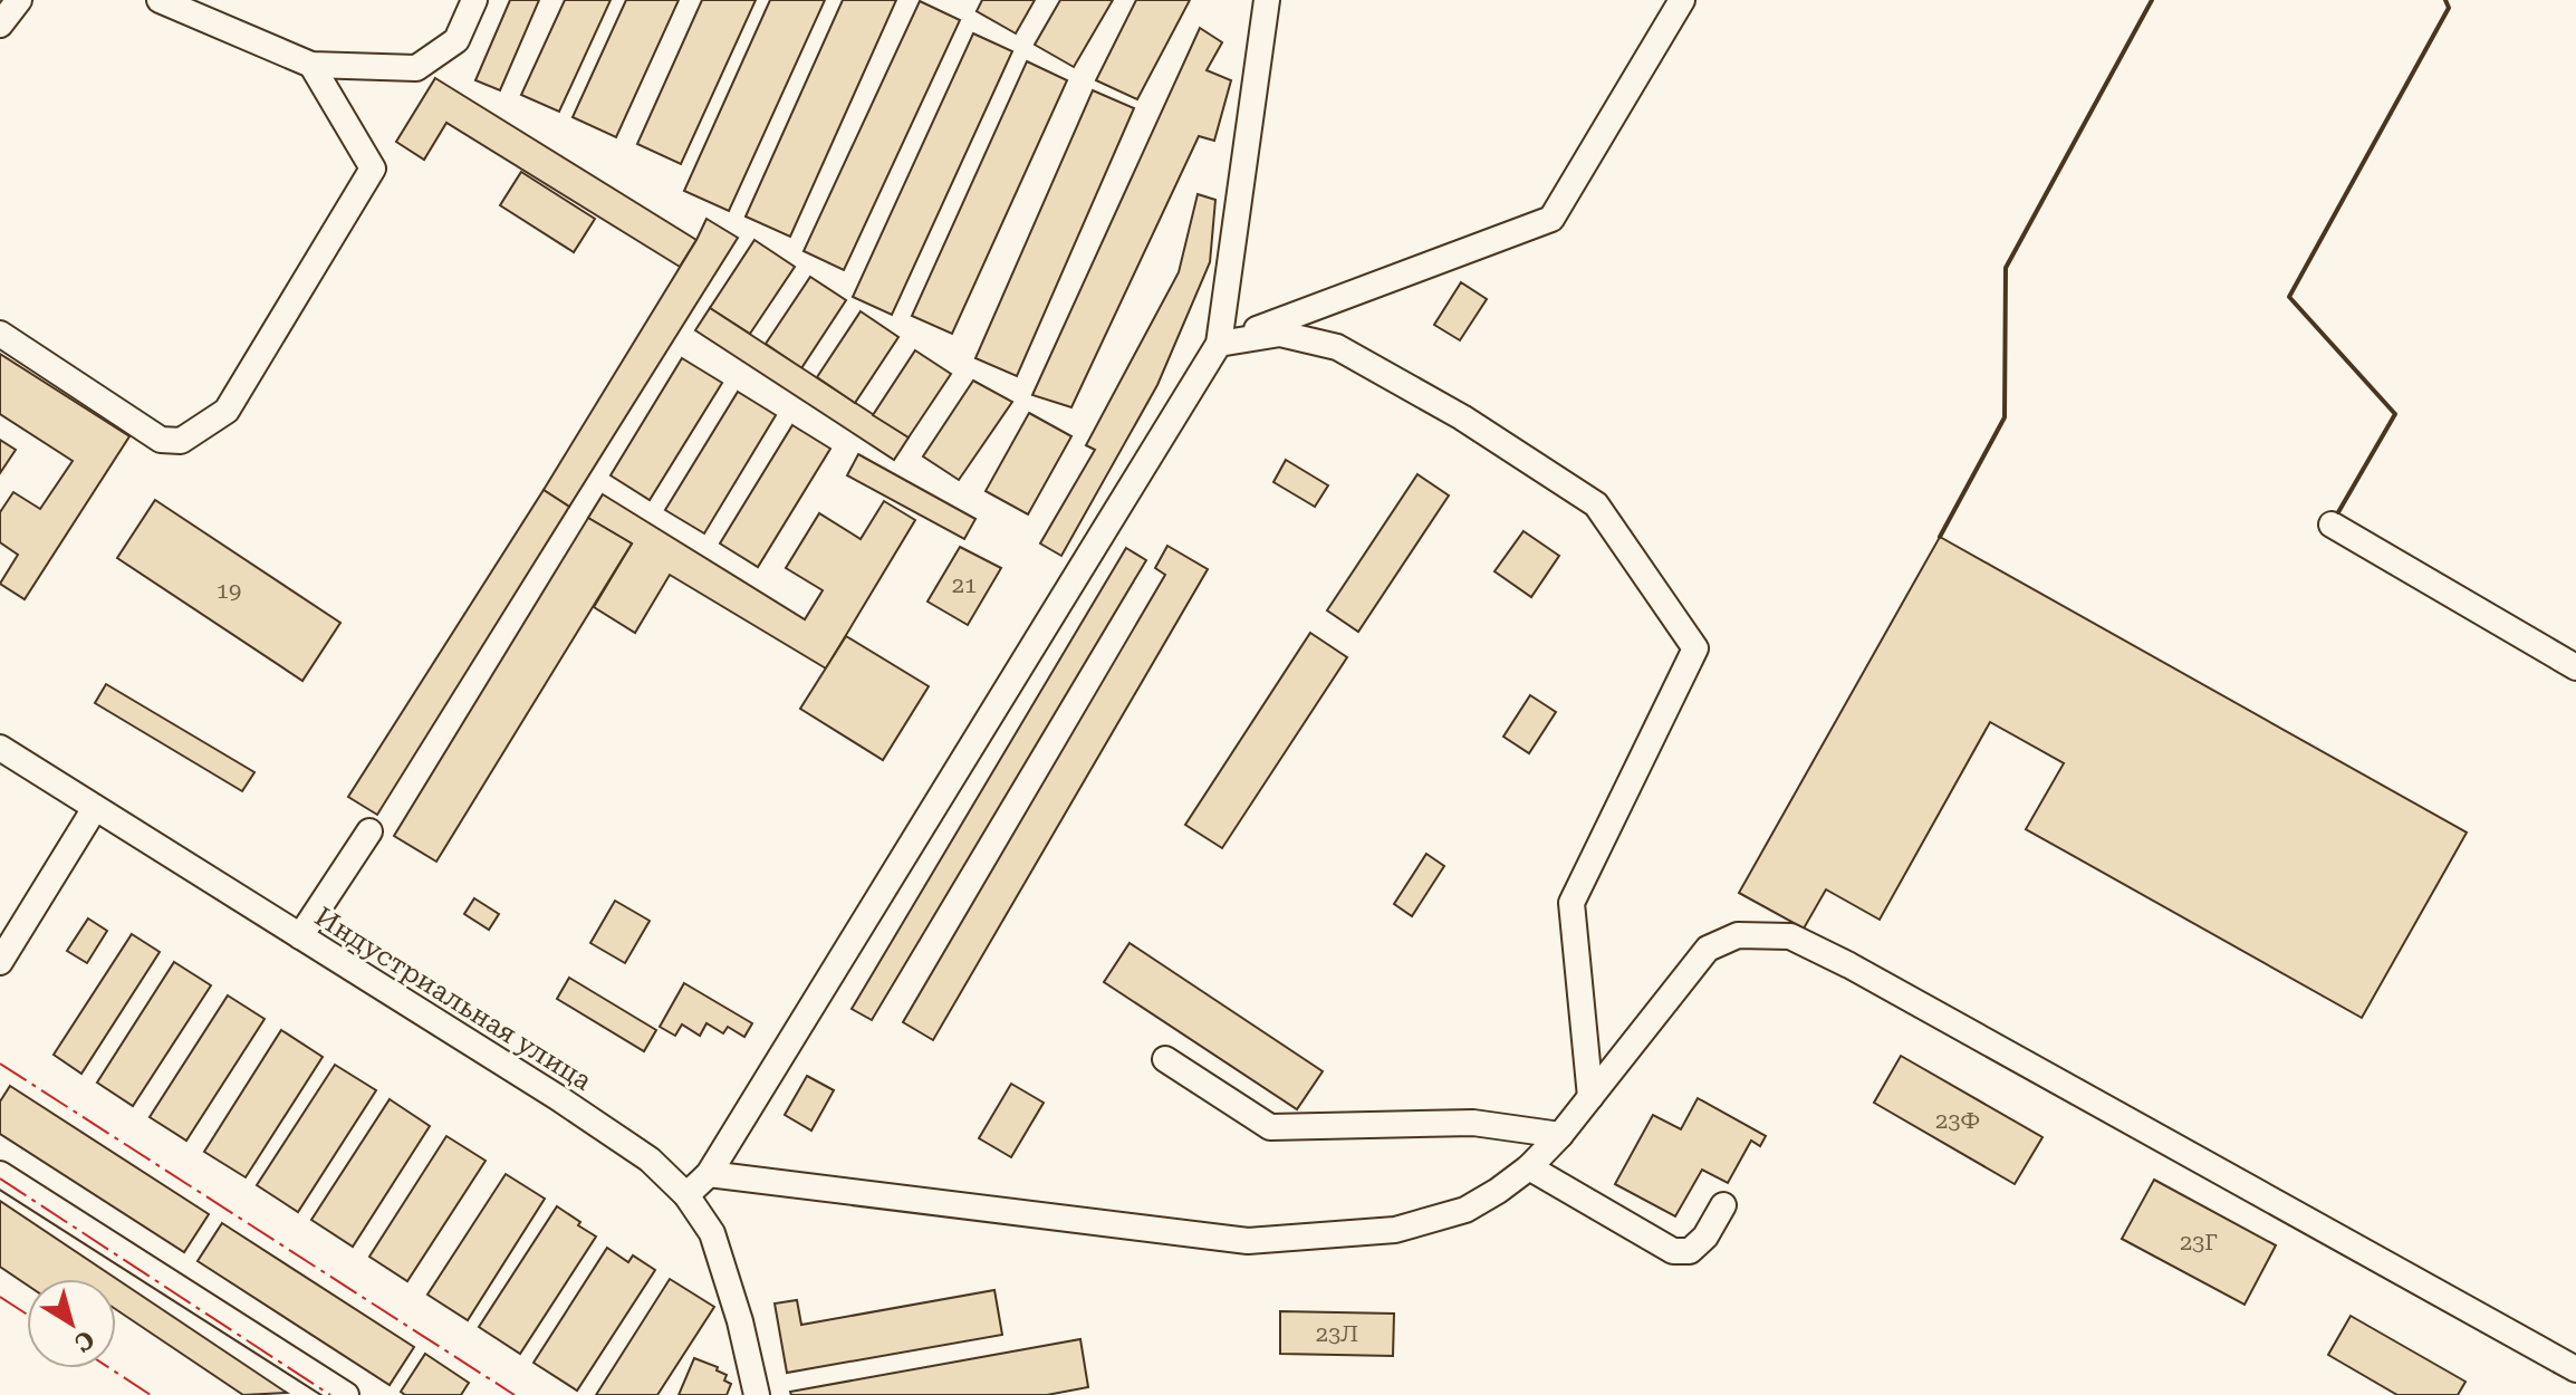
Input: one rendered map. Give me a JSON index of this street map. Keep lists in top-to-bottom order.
{
  "streets": {
    "street": ["Индустриальная улица"]
  },
  "house_numbers": [
    "21",
    "19",
    "23Ф",
    "23Г",
    "23Л"
  ],
  "north": "bottom right"
}
